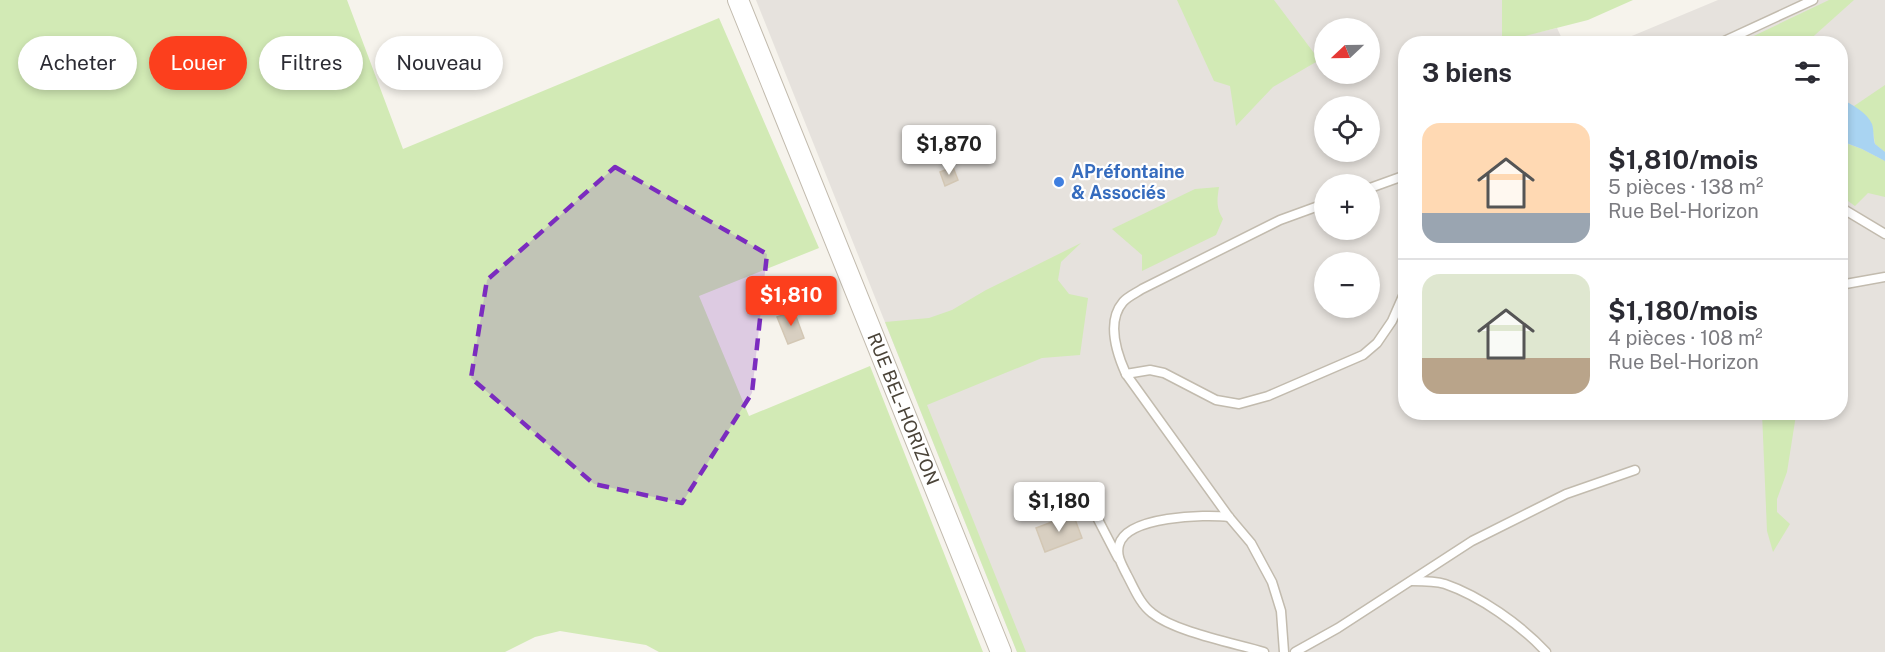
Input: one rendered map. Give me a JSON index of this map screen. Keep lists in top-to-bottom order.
{
  "streets": {
    "street": ["RUE BEL-HORIZON"]
  },
  "places": ["APréfontaine & Associés"],
  "north": "left",
  "page": {
    "map_buttons": ["+", "−"],
    "chip": [
      "Acheter",
      "Louer",
      "Filtres",
      "Nouveau"
    ],
    "heading": "3 biens",
    "list": [
      {
        "name": "$1,810/mois",
        "note": "5 pièces · 138 m² · Rue Bel-Horizon"
      },
      {
        "name": "$1,180/mois",
        "note": "4 pièces · 108 m² · Rue Bel-Horizon"
      }
    ],
    "price": ["$1,870", "$1,810", "$1,180"]
  }
}
